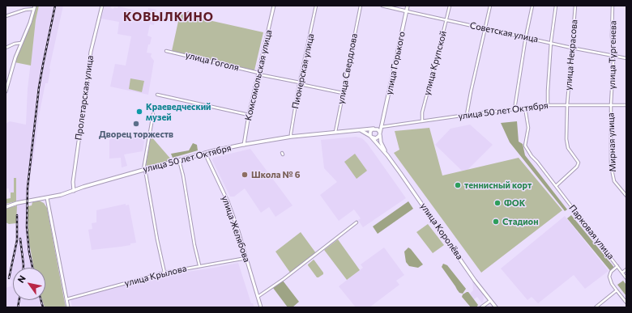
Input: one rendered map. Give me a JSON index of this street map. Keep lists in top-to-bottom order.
{
  "streets": {
    "main road": ["улица Горького", "улица 50 лет Октября", "улица Королёва"],
    "street": [
      "Советская улица",
      "улица Некрасова",
      "улица Тургенева",
      "улица Гоголя",
      "улица Крупской",
      "улица Свердлова",
      "Пионерская улица",
      "Комсомольская улица",
      "Пролетарская улица",
      "Мирная улица",
      "улица Желябова",
      "Парковая улица",
      "улица Крылова"
    ]
  },
  "crossings": [
    ["Советская улица", "улица Некрасова"],
    ["Советская улица", "улица Тургенева"],
    ["Советская улица", "улица Горького"],
    ["Советская улица", "улица Крупской"],
    ["улица Некрасова", "улица 50 лет Октября"],
    ["улица Тургенева", "улица 50 лет Октября"],
    ["улица Тургенева", "Мирная улица"],
    ["улица Гоголя", "улица Свердлова"],
    ["улица Гоголя", "Пионерская улица"],
    ["улица Гоголя", "Комсомольская улица"],
    ["улица Горького", "улица 50 лет Октября"],
    ["улица Горького", "улица Королёва"],
    ["улица Крупской", "улица 50 лет Октября"],
    ["улица Свердлова", "улица 50 лет Октября"],
    ["Пионерская улица", "улица 50 лет Октября"],
    ["Комсомольская улица", "улица 50 лет Октября"],
    ["Пролетарская улица", "улица 50 лет Октября"],
    ["улица 50 лет Октября", "Мирная улица"],
    ["улица 50 лет Октября", "улица Желябова"],
    ["улица 50 лет Октября", "улица Королёва"],
    ["улица 50 лет Октября", "Парковая улица"],
    ["улица Желябова", "улица Крылова"]
  ],
  "districts": ["КОВЫЛКИНО"],
  "places": [
    "Краеведческий музей",
    "Дворец торжеств",
    "Школа № 6",
    "теннисный корт",
    "ФОК",
    "Стадион"
  ],
  "north": "top left"
}
